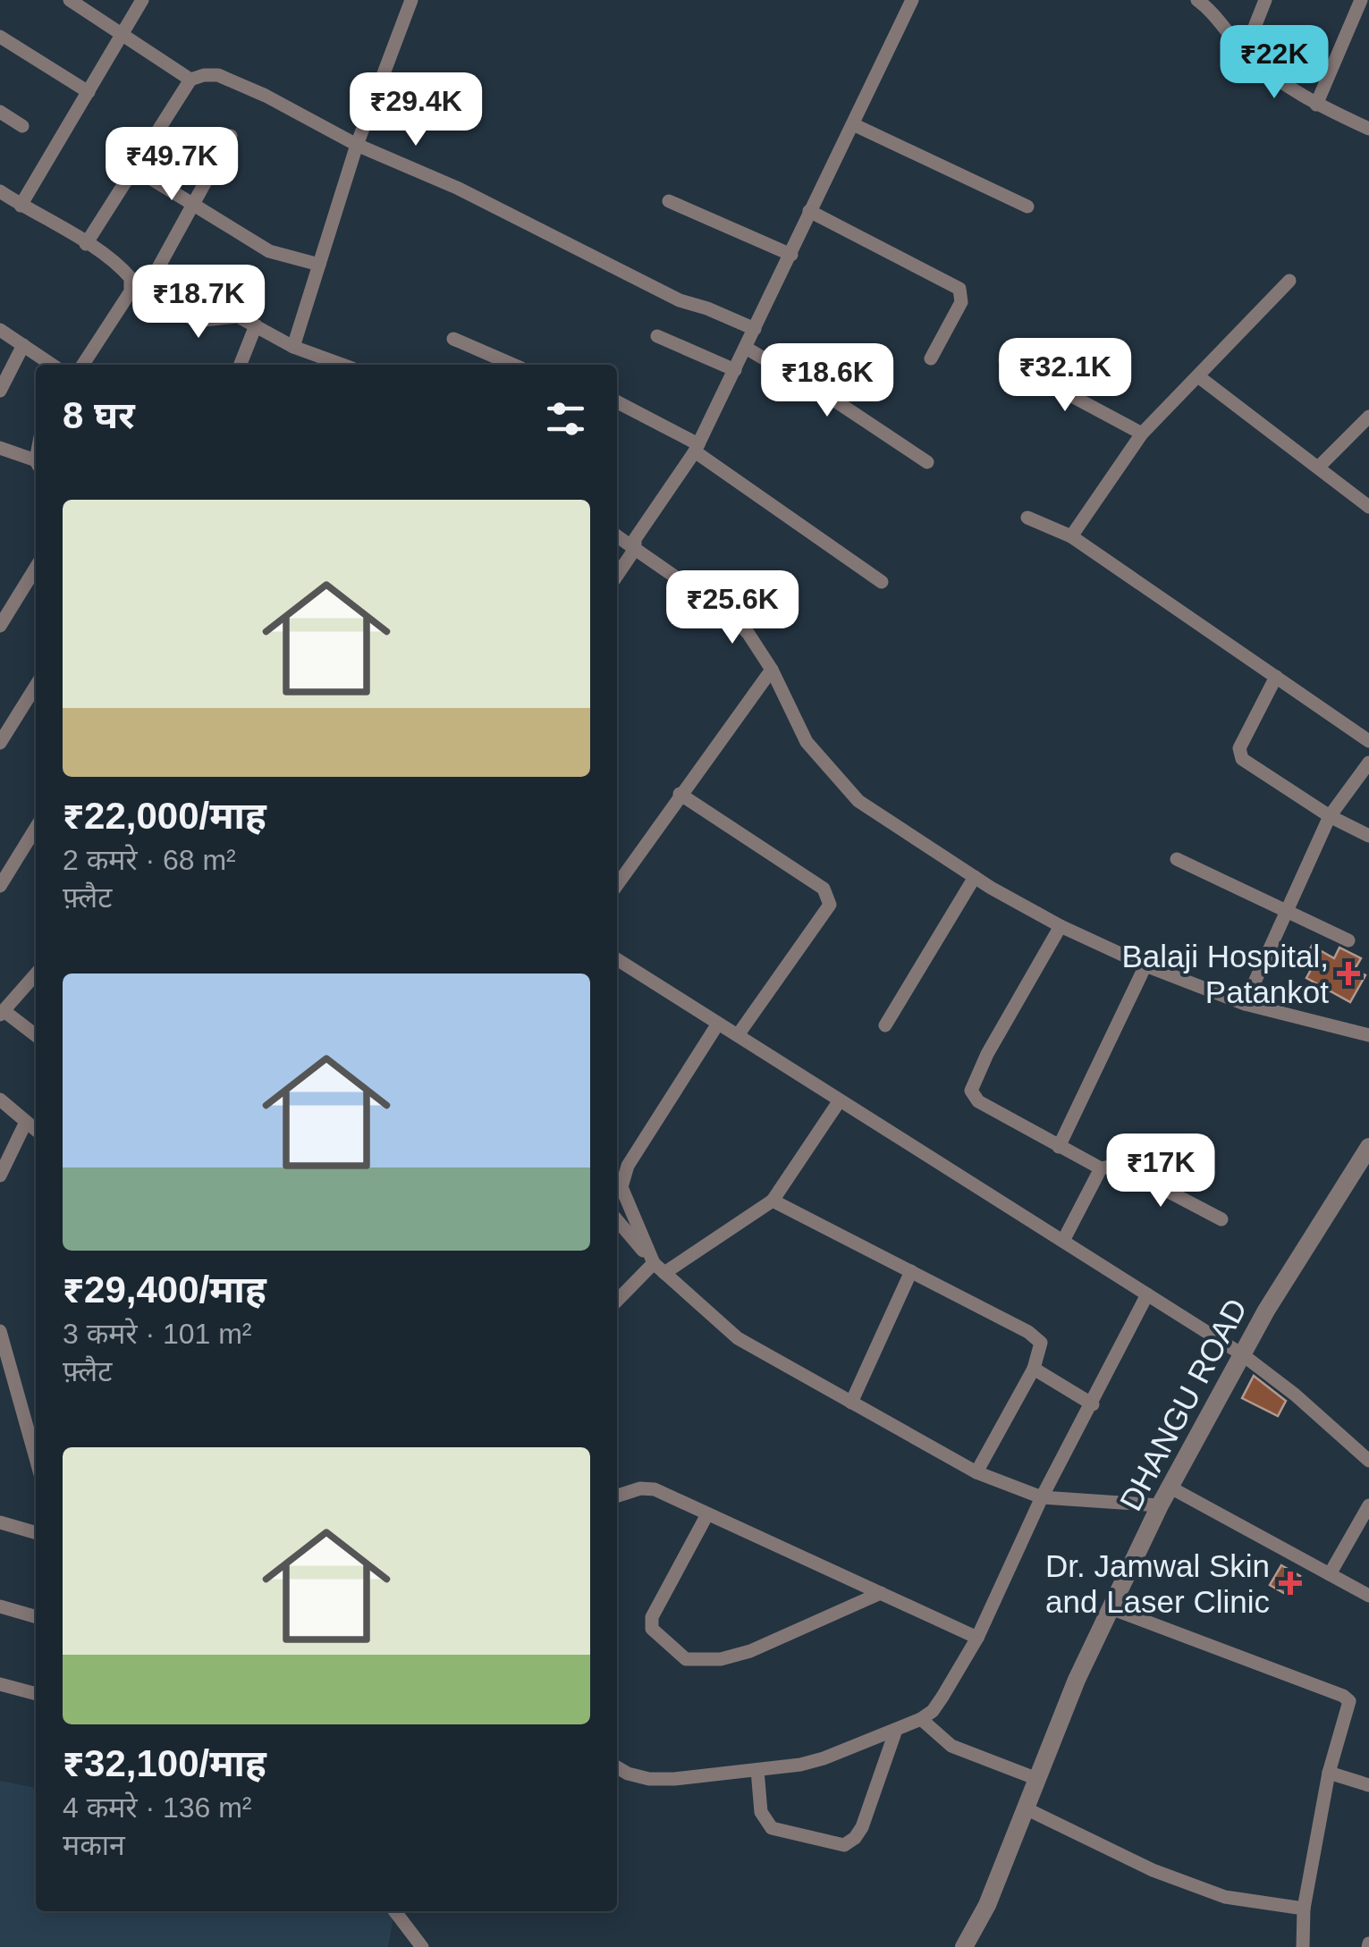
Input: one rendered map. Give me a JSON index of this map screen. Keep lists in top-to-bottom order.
{
  "streets": {
    "street": ["DHANGU ROAD"]
  },
  "places": {
    "health": ["Balaji Hospital, Patankot", "Dr. Jamwal Skin and Laser Clinic"]
  },
  "page": {
    "price": [
      "₹22K",
      "₹29.4K",
      "₹49.7K",
      "₹18.7K",
      "₹32.1K",
      "₹18.6K",
      "₹25.6K",
      "₹17K"
    ],
    "heading": "8 घर",
    "list": [
      {
        "name": "₹22,000/माह",
        "note": "2 कमरे · 68 m² · फ़्लैट"
      },
      {
        "name": "₹29,400/माह",
        "note": "3 कमरे · 101 m² · फ़्लैट"
      },
      {
        "name": "₹32,100/माह",
        "note": "4 कमरे · 136 m² · मकान"
      }
    ]
  }
}
